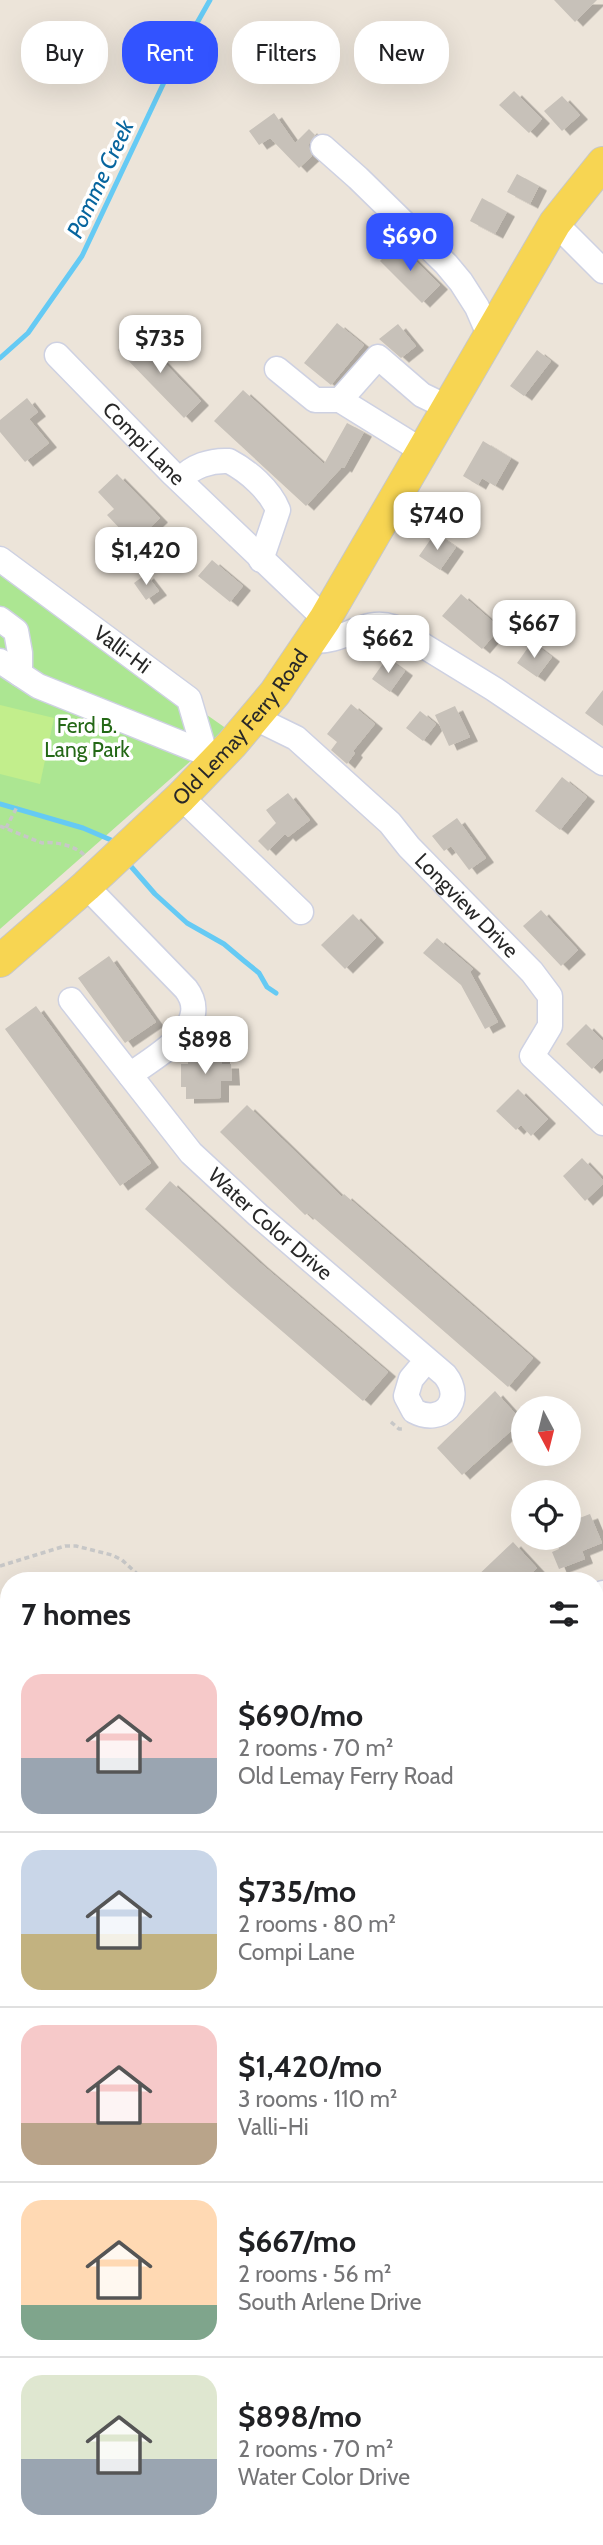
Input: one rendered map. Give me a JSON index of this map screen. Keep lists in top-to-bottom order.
{
  "streets": {
    "main road": ["Old Lemay Ferry Road"],
    "street": [
      "Compi Lane",
      "Valli-Hi",
      "Longview Drive",
      "Water Color Drive"
    ]
  },
  "crossings": [
    ["Compi Lane", "Old Lemay Ferry Road"],
    ["Valli-Hi", "Old Lemay Ferry Road"],
    ["Old Lemay Ferry Road", "Longview Drive"]
  ],
  "water": ["Pomme Creek"],
  "parks": ["Ferd B. Lang Park"],
  "north": "bottom",
  "page": {
    "chip": [
      "Buy",
      "Rent",
      "Filters",
      "New"
    ],
    "price": [
      "$690",
      "$735",
      "$740",
      "$1,420",
      "$667",
      "$662",
      "$898"
    ],
    "heading": "7 homes",
    "list": [
      {
        "name": "$690/mo",
        "note": "2 rooms · 70 m² · Old Lemay Ferry Road"
      },
      {
        "name": "$735/mo",
        "note": "2 rooms · 80 m² · Compi Lane"
      },
      {
        "name": "$1,420/mo",
        "note": "3 rooms · 110 m² · Valli-Hi"
      },
      {
        "name": "$667/mo",
        "note": "2 rooms · 56 m² · South Arlene Drive"
      },
      {
        "name": "$898/mo",
        "note": "2 rooms · 70 m² · Water Color Drive"
      }
    ]
  }
}
